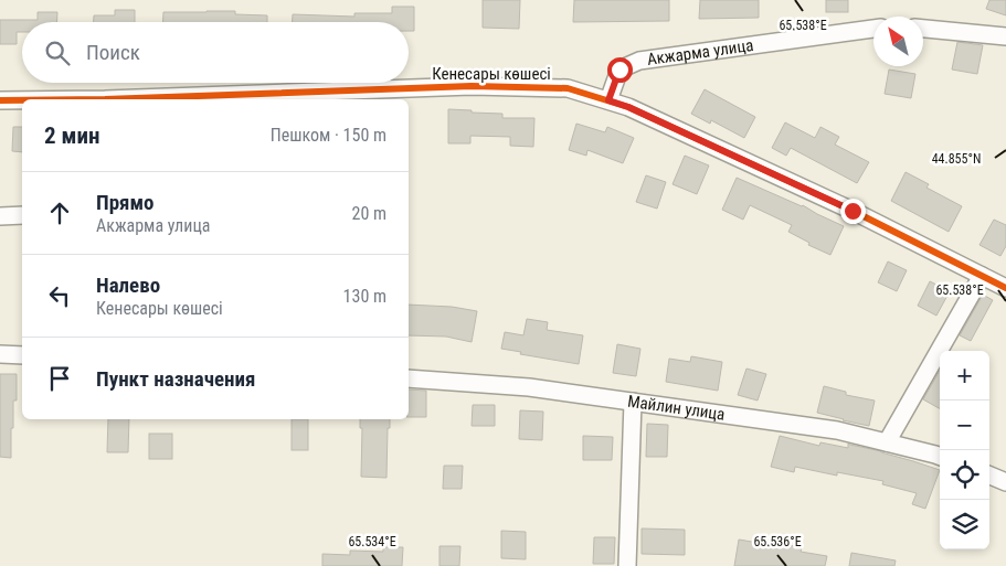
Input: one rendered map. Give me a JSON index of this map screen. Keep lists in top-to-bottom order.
{
  "streets": {
    "street": ["Акжарма улица", "Кенесары көшесі", "Майлин улица"]
  },
  "crossings": [
    ["Акжарма улица", "Кенесары көшесі"]
  ],
  "north": "top left",
  "page": {
    "search": "Поиск",
    "heading": ["2 мин", "Пешком · 150 m"],
    "list": [
      ["Прямо", "Акжарма улица", "20 m"],
      ["Налево", "Кенесары көшесі", "130 m"],
      "Пункт назначения"
    ],
    "map_buttons": ["+", "−"]
  },
  "coordinates": [
    "65.538°E",
    "44.855°N",
    "65.534°E",
    "65.536°E"
  ]
}
